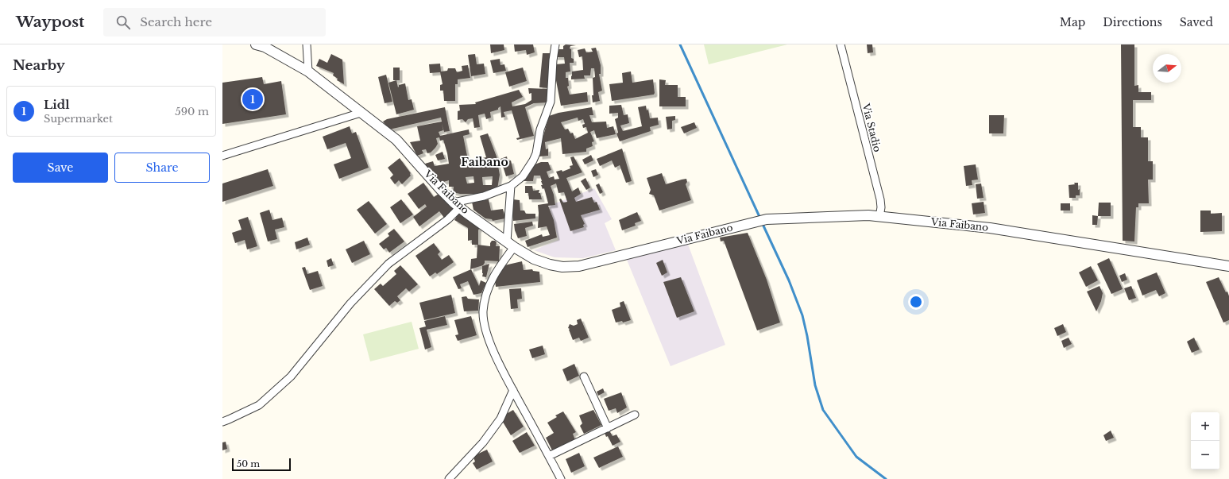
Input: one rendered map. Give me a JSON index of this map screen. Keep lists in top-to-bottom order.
{
  "streets": {
    "street": ["Via Stadio", "Via Faibano"]
  },
  "crossings": [
    ["Via Stadio", "Via Faibano"]
  ],
  "districts": ["Faibano"],
  "scale_bar": "50 m",
  "north": "right",
  "page": {
    "header": "Waypost",
    "search": "Search here",
    "nav": ["Map", "Directions", "Saved"],
    "heading": "Nearby",
    "list": [
      {
        "mark": "1",
        "name": "Lidl",
        "note": "Supermarket",
        "value": "590 m"
      }
    ],
    "pins": "1",
    "buttons": ["Save", "Share"],
    "map_buttons": ["+", "−"],
    "scale": "50 m"
  }
}
